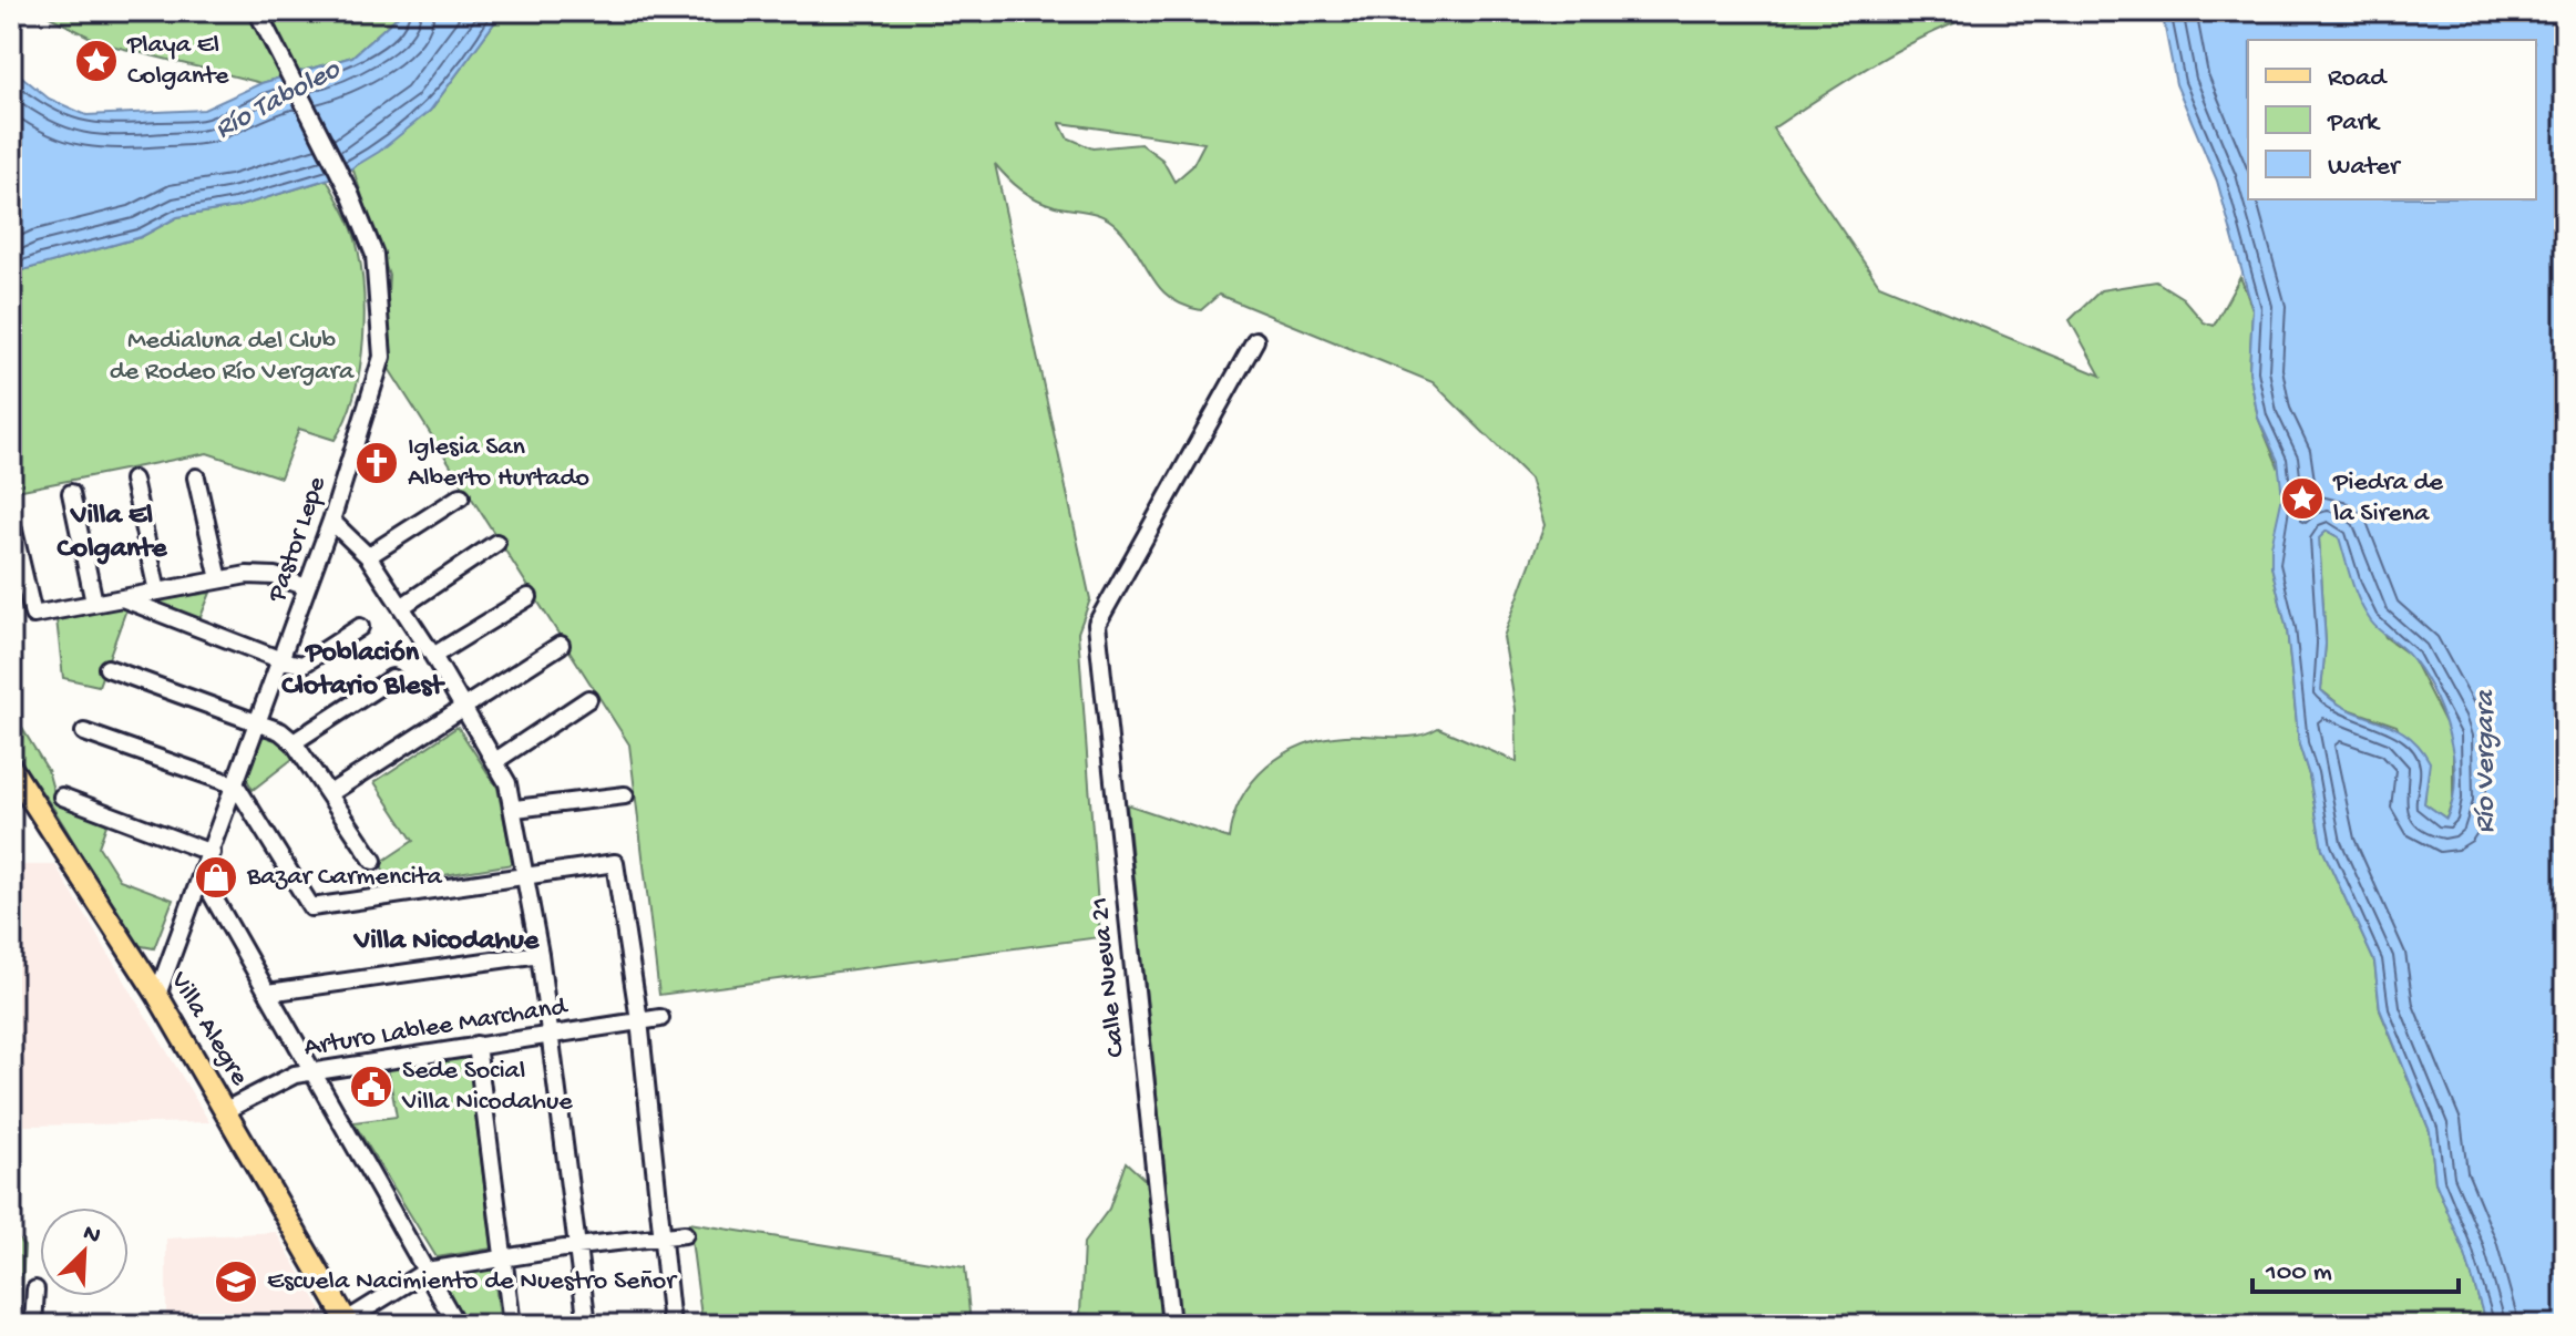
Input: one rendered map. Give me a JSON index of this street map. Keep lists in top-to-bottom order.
{
  "streets": {
    "main road": ["Villa Alegre"],
    "street": ["Pastor Lepe", "Calle Nueva 21", "Arturo Lablee Marchand"]
  },
  "crossings": [
    ["Pastor Lepe", "Villa Alegre"],
    ["Arturo Lablee Marchand", "Villa Alegre"]
  ],
  "districts": ["Villa El Colgante", "Población Clotario Blest", "Villa Nicodahue"],
  "water": ["Río Taboleo", "Río Vergara"],
  "parks": ["Medialuna del Club de Rodeo Río Vergara"],
  "places": {
    "place": ["Playa El Colgante", "Piedra de la Sirena"],
    "church": ["Iglesia San Alberto Hurtado"],
    "shop": ["Bazar Carmencita"],
    "public building": ["Sede Social Villa Nicodahue"],
    "school or university": ["Escuela Nacimiento de Nuestro Señor"]
  },
  "legend": ["Road", "Park", "Water"],
  "scale_bar": "100 m",
  "north": "top right"
}
